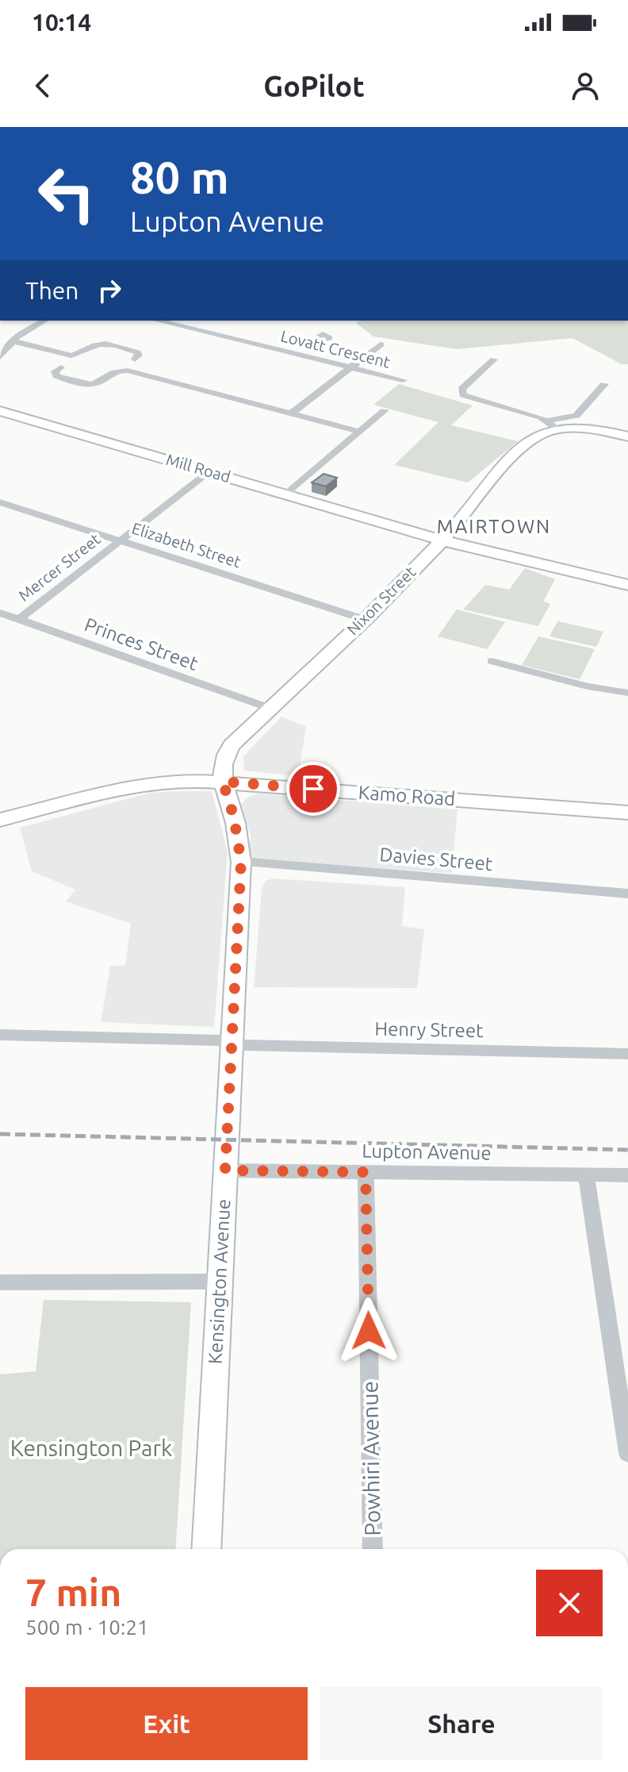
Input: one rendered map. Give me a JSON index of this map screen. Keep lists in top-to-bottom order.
{
  "streets": {
    "main road": [
      "Mill Road",
      "Nixon Street",
      "Kamo Road",
      "Kensington Avenue"
    ],
    "street": [
      "Lovatt Crescent",
      "Elizabeth Street",
      "Mercer Street",
      "Princes Street",
      "Davies Street",
      "Henry Street",
      "Lupton Avenue",
      "Powhiri Avenue"
    ]
  },
  "crossings": [
    ["Mill Road", "Mercer Street"],
    ["Mill Road", "Nixon Street"],
    ["Elizabeth Street", "Mercer Street"],
    ["Elizabeth Street", "Nixon Street"],
    ["Mercer Street", "Princes Street"],
    ["Nixon Street", "Princes Street"],
    ["Kamo Road", "Kensington Avenue"],
    ["Davies Street", "Kensington Avenue"],
    ["Henry Street", "Kensington Avenue"],
    ["Lupton Avenue", "Kensington Avenue"],
    ["Lupton Avenue", "Powhiri Avenue"]
  ],
  "districts": ["MAIRTOWN"],
  "parks": ["Kensington Park"],
  "page": {
    "status": "10:14",
    "header": "GoPilot",
    "turn": ["80 m", "Lupton Avenue"],
    "then": "Then",
    "heading": ["7 min", "500 m · 10:21"],
    "buttons": ["Exit", "Share"]
  }
}
